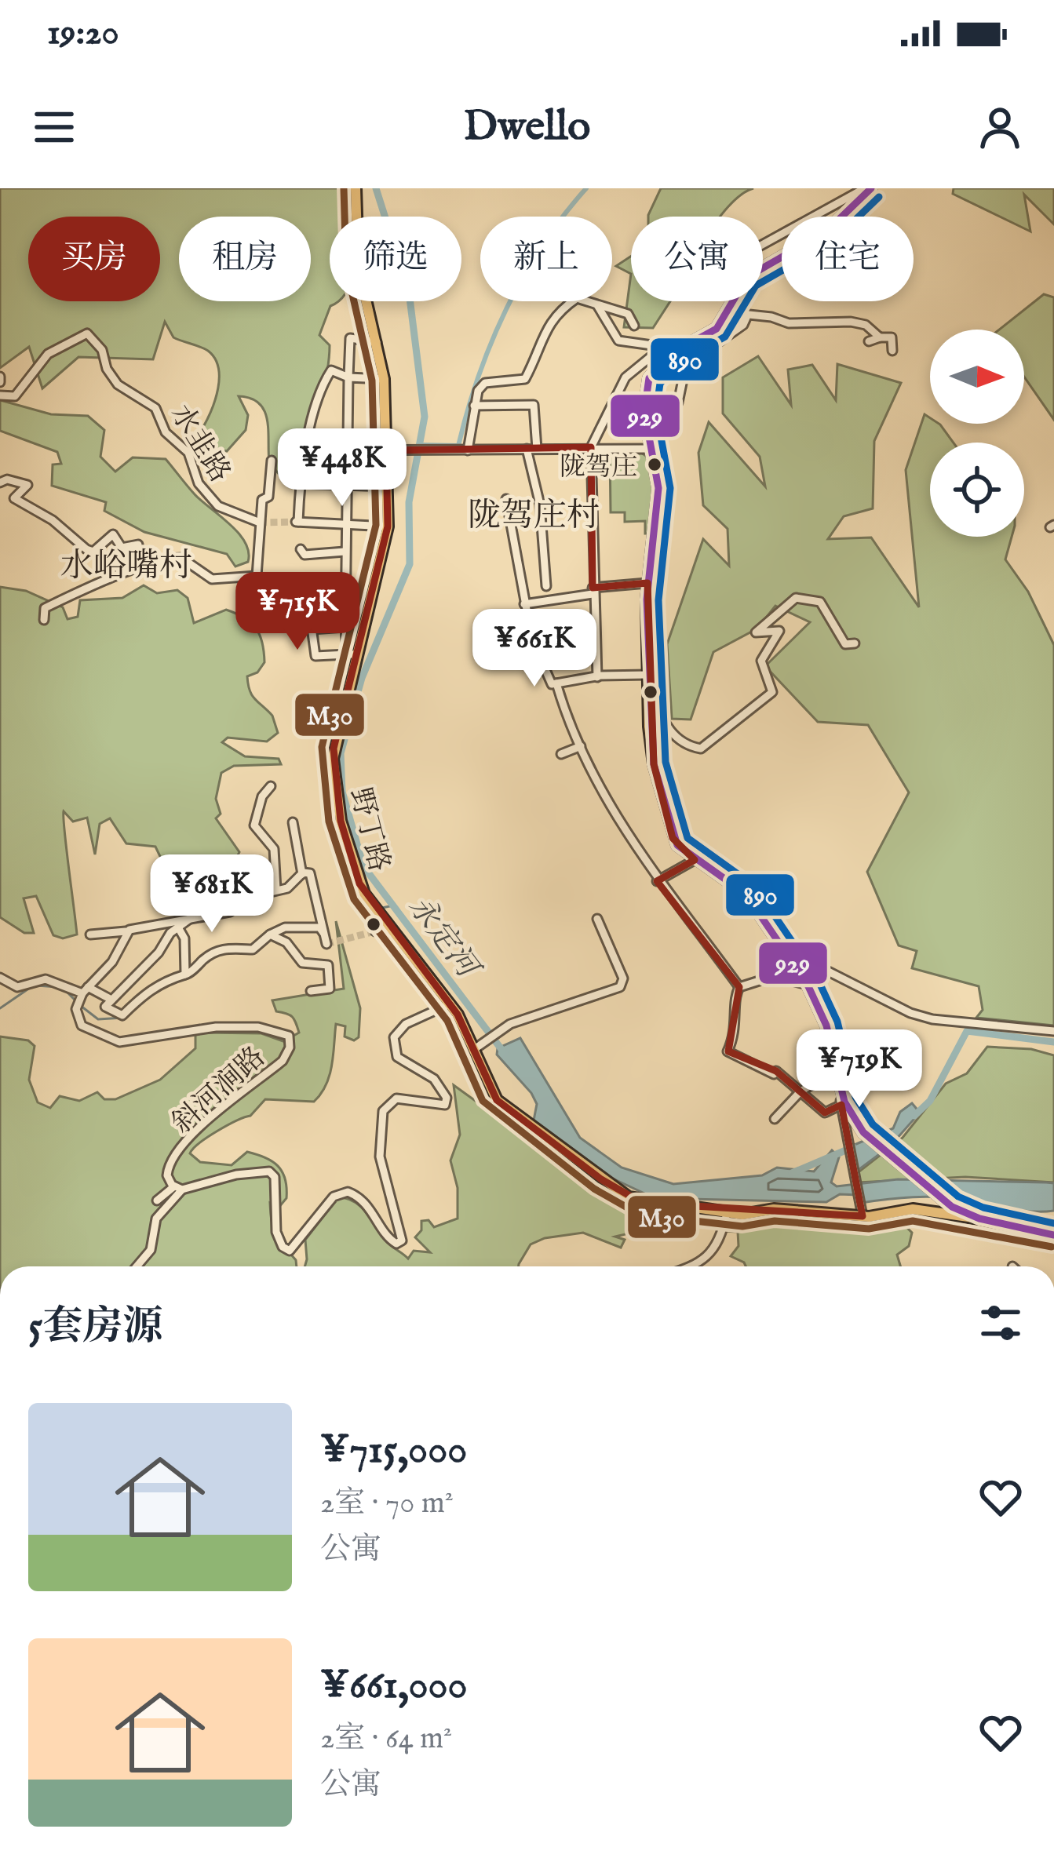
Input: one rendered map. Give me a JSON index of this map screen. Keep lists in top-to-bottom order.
{
  "streets": {
    "main road": ["野丁路"],
    "street": ["水韭路", "斜河涧路"]
  },
  "districts": ["陇驾庄村", "水峪嘴村"],
  "water": ["永定河"],
  "places": ["陇驾庄"],
  "lines": ["transit line 929", "transit line M30", "transit line 890"],
  "north": "right",
  "page": {
    "status": "19:20",
    "header": "Dwello",
    "chip": [
      "买房",
      "租房",
      "筛选",
      "新上",
      "公寓",
      "住宅"
    ],
    "price": [
      "¥448K",
      "¥715K",
      "¥661K",
      "¥681K",
      "¥719K"
    ],
    "heading": "5套房源",
    "list": [
      {
        "name": "¥715,000",
        "note": "2室 · 70 m² · 公寓"
      },
      {
        "name": "¥661,000",
        "note": "2室 · 64 m² · 公寓"
      }
    ]
  }
}
